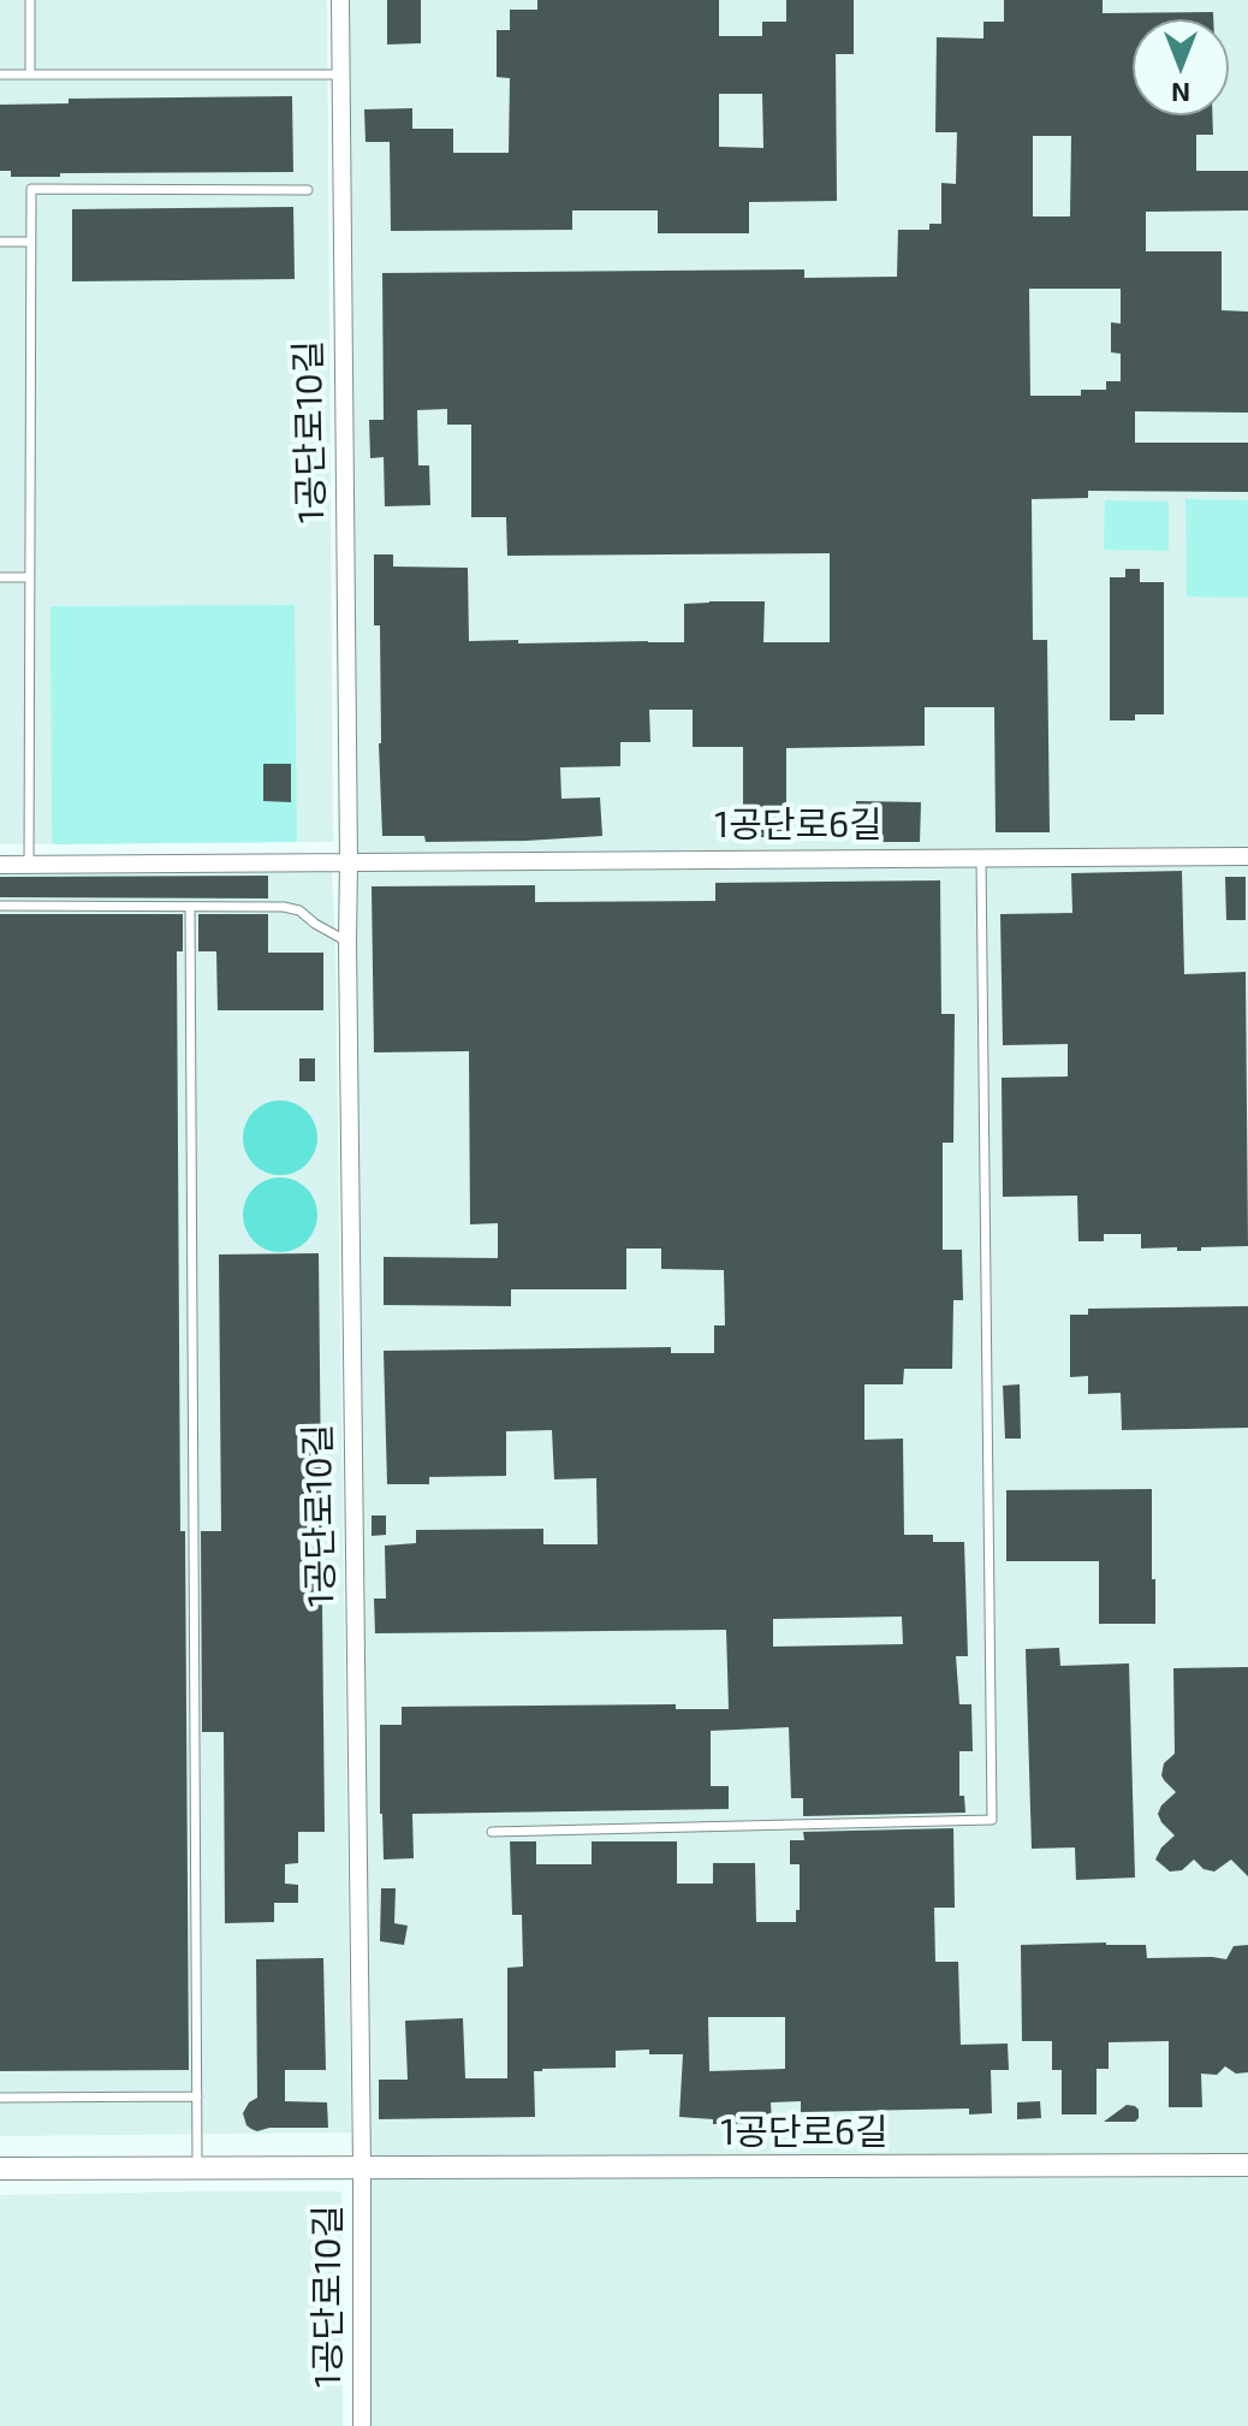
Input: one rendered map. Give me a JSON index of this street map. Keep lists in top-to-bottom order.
{
  "streets": {
    "street": ["1공단로10길", "1공단로6길"]
  },
  "crossings": [
    ["1공단로10길", "1공단로6길"]
  ],
  "north": "bottom"
}
